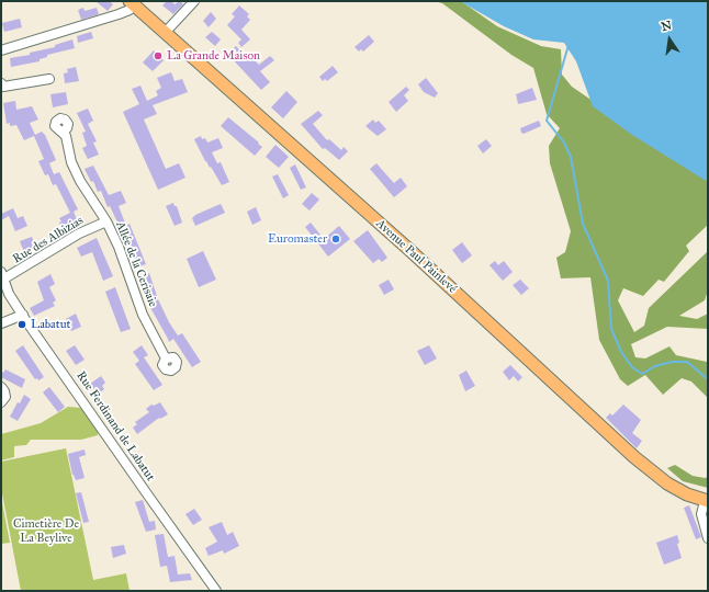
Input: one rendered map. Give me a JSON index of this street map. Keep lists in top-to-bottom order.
{
  "streets": {
    "main road": ["Avenue Paul Painlevé"],
    "street": ["Rue des Albizias", "Allée de la Cerisaie", "Rue Ferdinand de Labatut"]
  },
  "crossings": [
    ["Rue des Albizias", "Allée de la Cerisaie"],
    ["Rue des Albizias", "Rue Ferdinand de Labatut"]
  ],
  "parks": ["Cimetière De La Beylive"],
  "places": ["La Grande Maison", "Euromaster", "Labatut"],
  "north": "top"
}
